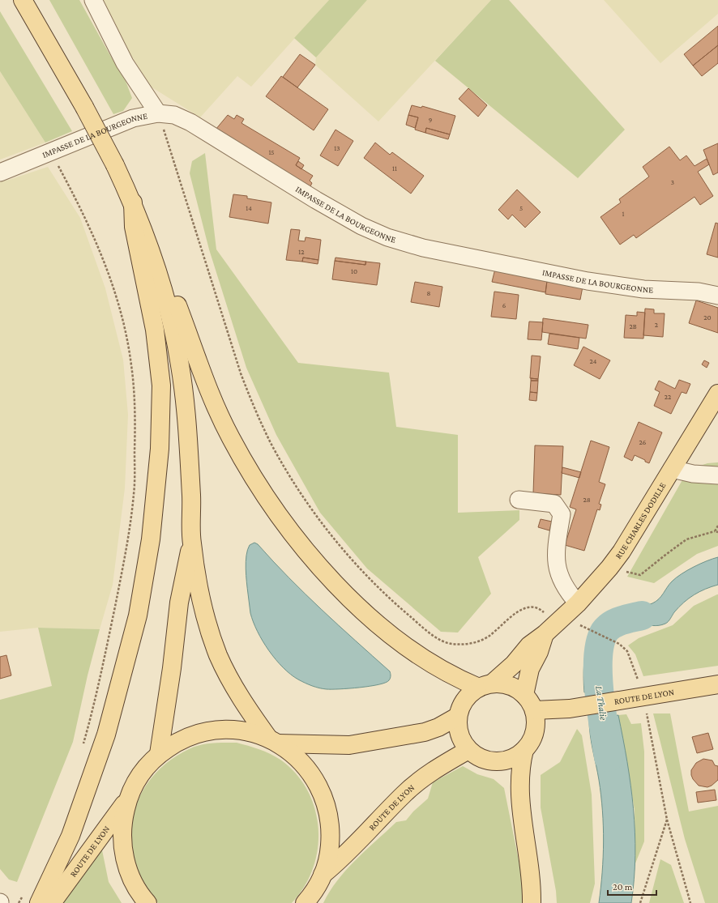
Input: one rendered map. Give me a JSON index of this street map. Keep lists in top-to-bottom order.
{
  "streets": {
    "main road": ["RUE CHARLES DODILLE", "ROUTE DE LYON"],
    "street": ["IMPASSE DE LA BOURGEONNE"]
  },
  "crossings": [
    ["RUE CHARLES DODILLE", "ROUTE DE LYON"]
  ],
  "water": ["La Thalie"],
  "house_numbers": [
    "9",
    "13",
    "15",
    "11",
    "3",
    "14",
    "5",
    "1",
    "12",
    "10",
    "8",
    "6",
    "20",
    "2",
    "2B",
    "24",
    "22",
    "26",
    "28"
  ],
  "scale_bar": "20 m"
}
